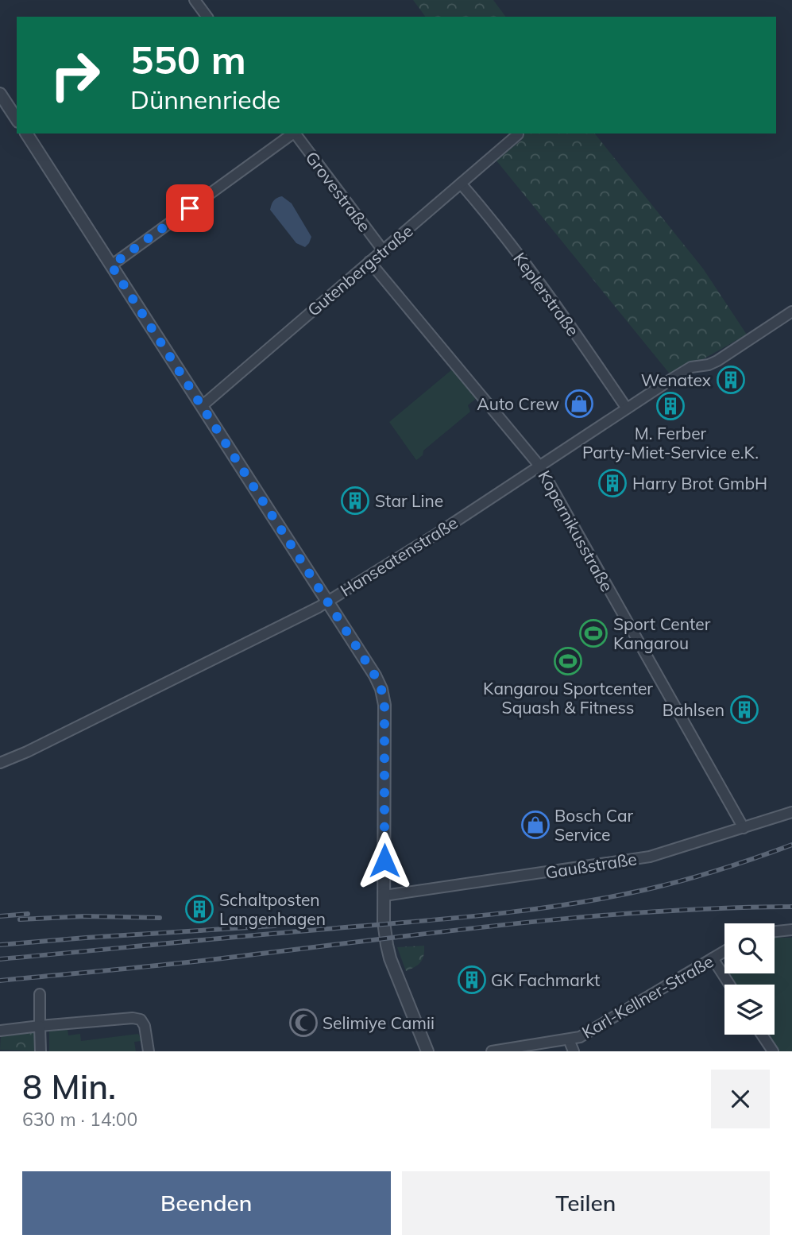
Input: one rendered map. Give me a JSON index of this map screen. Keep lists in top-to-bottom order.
{
  "streets": {
    "street": [
      "Grovestraße",
      "Gutenbergstraße",
      "Keplerstraße",
      "Kopernikusstraße",
      "Hanseatenstraße",
      "Gaußstraße",
      "Karl-Kellner-Straße"
    ]
  },
  "crossings": [
    ["Grovestraße", "Gutenbergstraße"],
    ["Gutenbergstraße", "Keplerstraße"],
    ["Gutenbergstraße", "Kopernikusstraße"],
    ["Keplerstraße", "Hanseatenstraße"],
    ["Kopernikusstraße", "Hanseatenstraße"],
    ["Kopernikusstraße", "Gaußstraße"]
  ],
  "places": {
    "building": [
      "Wenatex",
      "M. Ferber Party-Miet-Service e.K.",
      "Harry Brot GmbH",
      "Star Line",
      "Bahlsen",
      "Schaltposten Langenhagen",
      "GK Fachmarkt"
    ],
    "shop": ["Auto Crew", "Bosch Car Service"],
    "sports": ["Sport Center Kangarou", "Kangarou Sportcenter Squash & Fitness"],
    "mosque": ["Selimiye Camii"]
  },
  "page": {
    "turn": ["550 m", "Dünnenriede"],
    "heading": ["8 Min.", "630 m · 14:00"],
    "buttons": ["Beenden", "Teilen"]
  }
}
